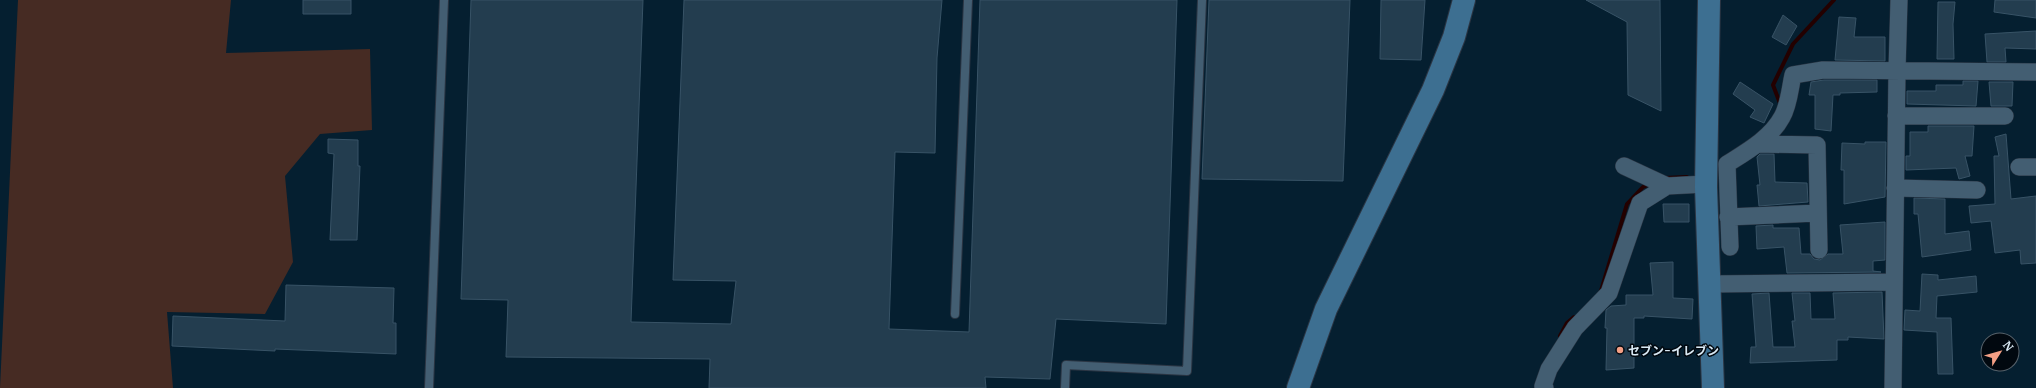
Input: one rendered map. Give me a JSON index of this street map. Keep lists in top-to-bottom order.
{
  "places": ["セブン-イレブン"],
  "north": "top right"
}
